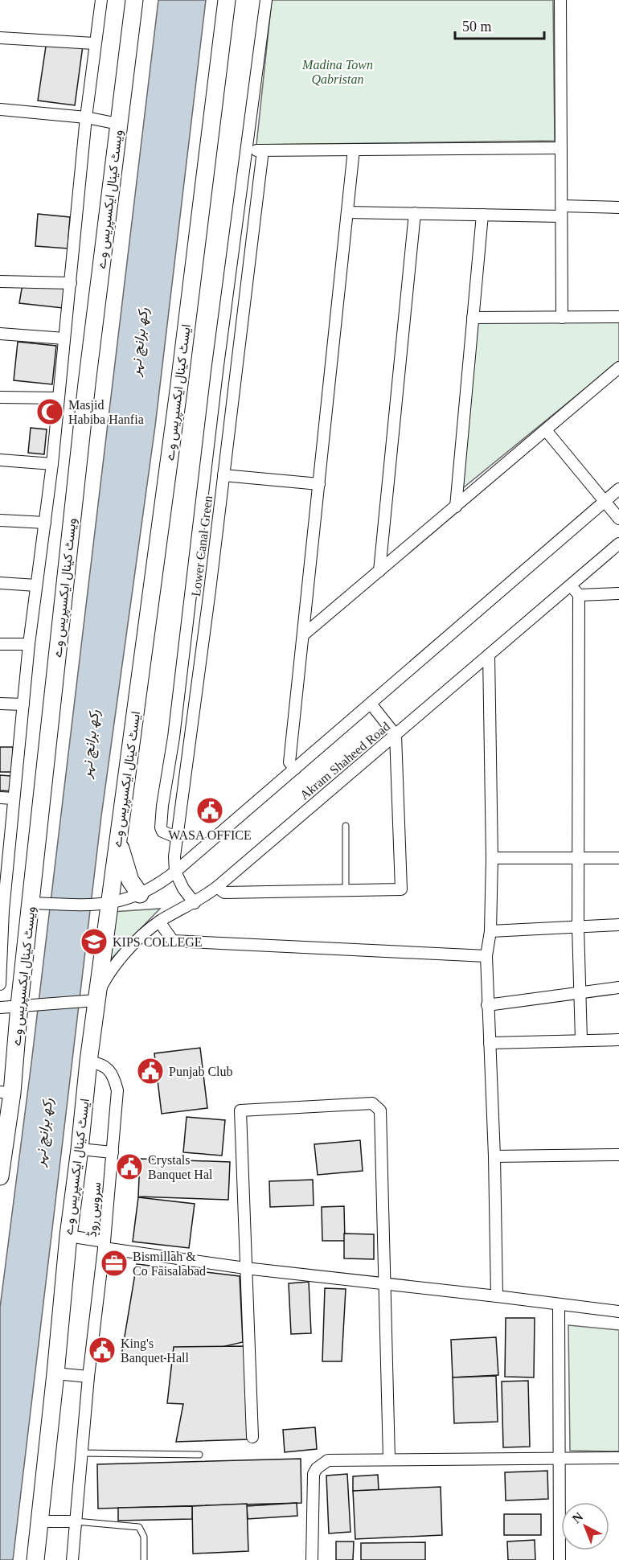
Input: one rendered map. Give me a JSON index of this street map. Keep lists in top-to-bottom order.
{
  "streets": {
    "main road": ["ویسٹ کینال ایکسپریس وے", "ایسٹ کینال ایکسپریس وے"],
    "street": ["Lower Canal Green", "Akram Shaheed Road", "سروس روڈ"]
  },
  "crossings": [
    ["ایسٹ کینال ایکسپریس وے", "Akram Shaheed Road"],
    ["ایسٹ کینال ایکسپریس وے", "سروس روڈ"],
    ["Lower Canal Green", "Akram Shaheed Road"]
  ],
  "water": ["رکھ برانچ نہر"],
  "parks": ["Madina Town Qabristan"],
  "places": {
    "mosque": ["Masjid Habiba Hanfia"],
    "public building": [
      "WASA OFFICE",
      "Punjab Club",
      "Crystals Banquet Hal",
      "King's Banquet Hall"
    ],
    "school or university": ["KIPS COLLEGE"],
    "office": ["Bismillah & Co Faisalabad"]
  },
  "scale_bar": "50 m",
  "north": "top left"
}
